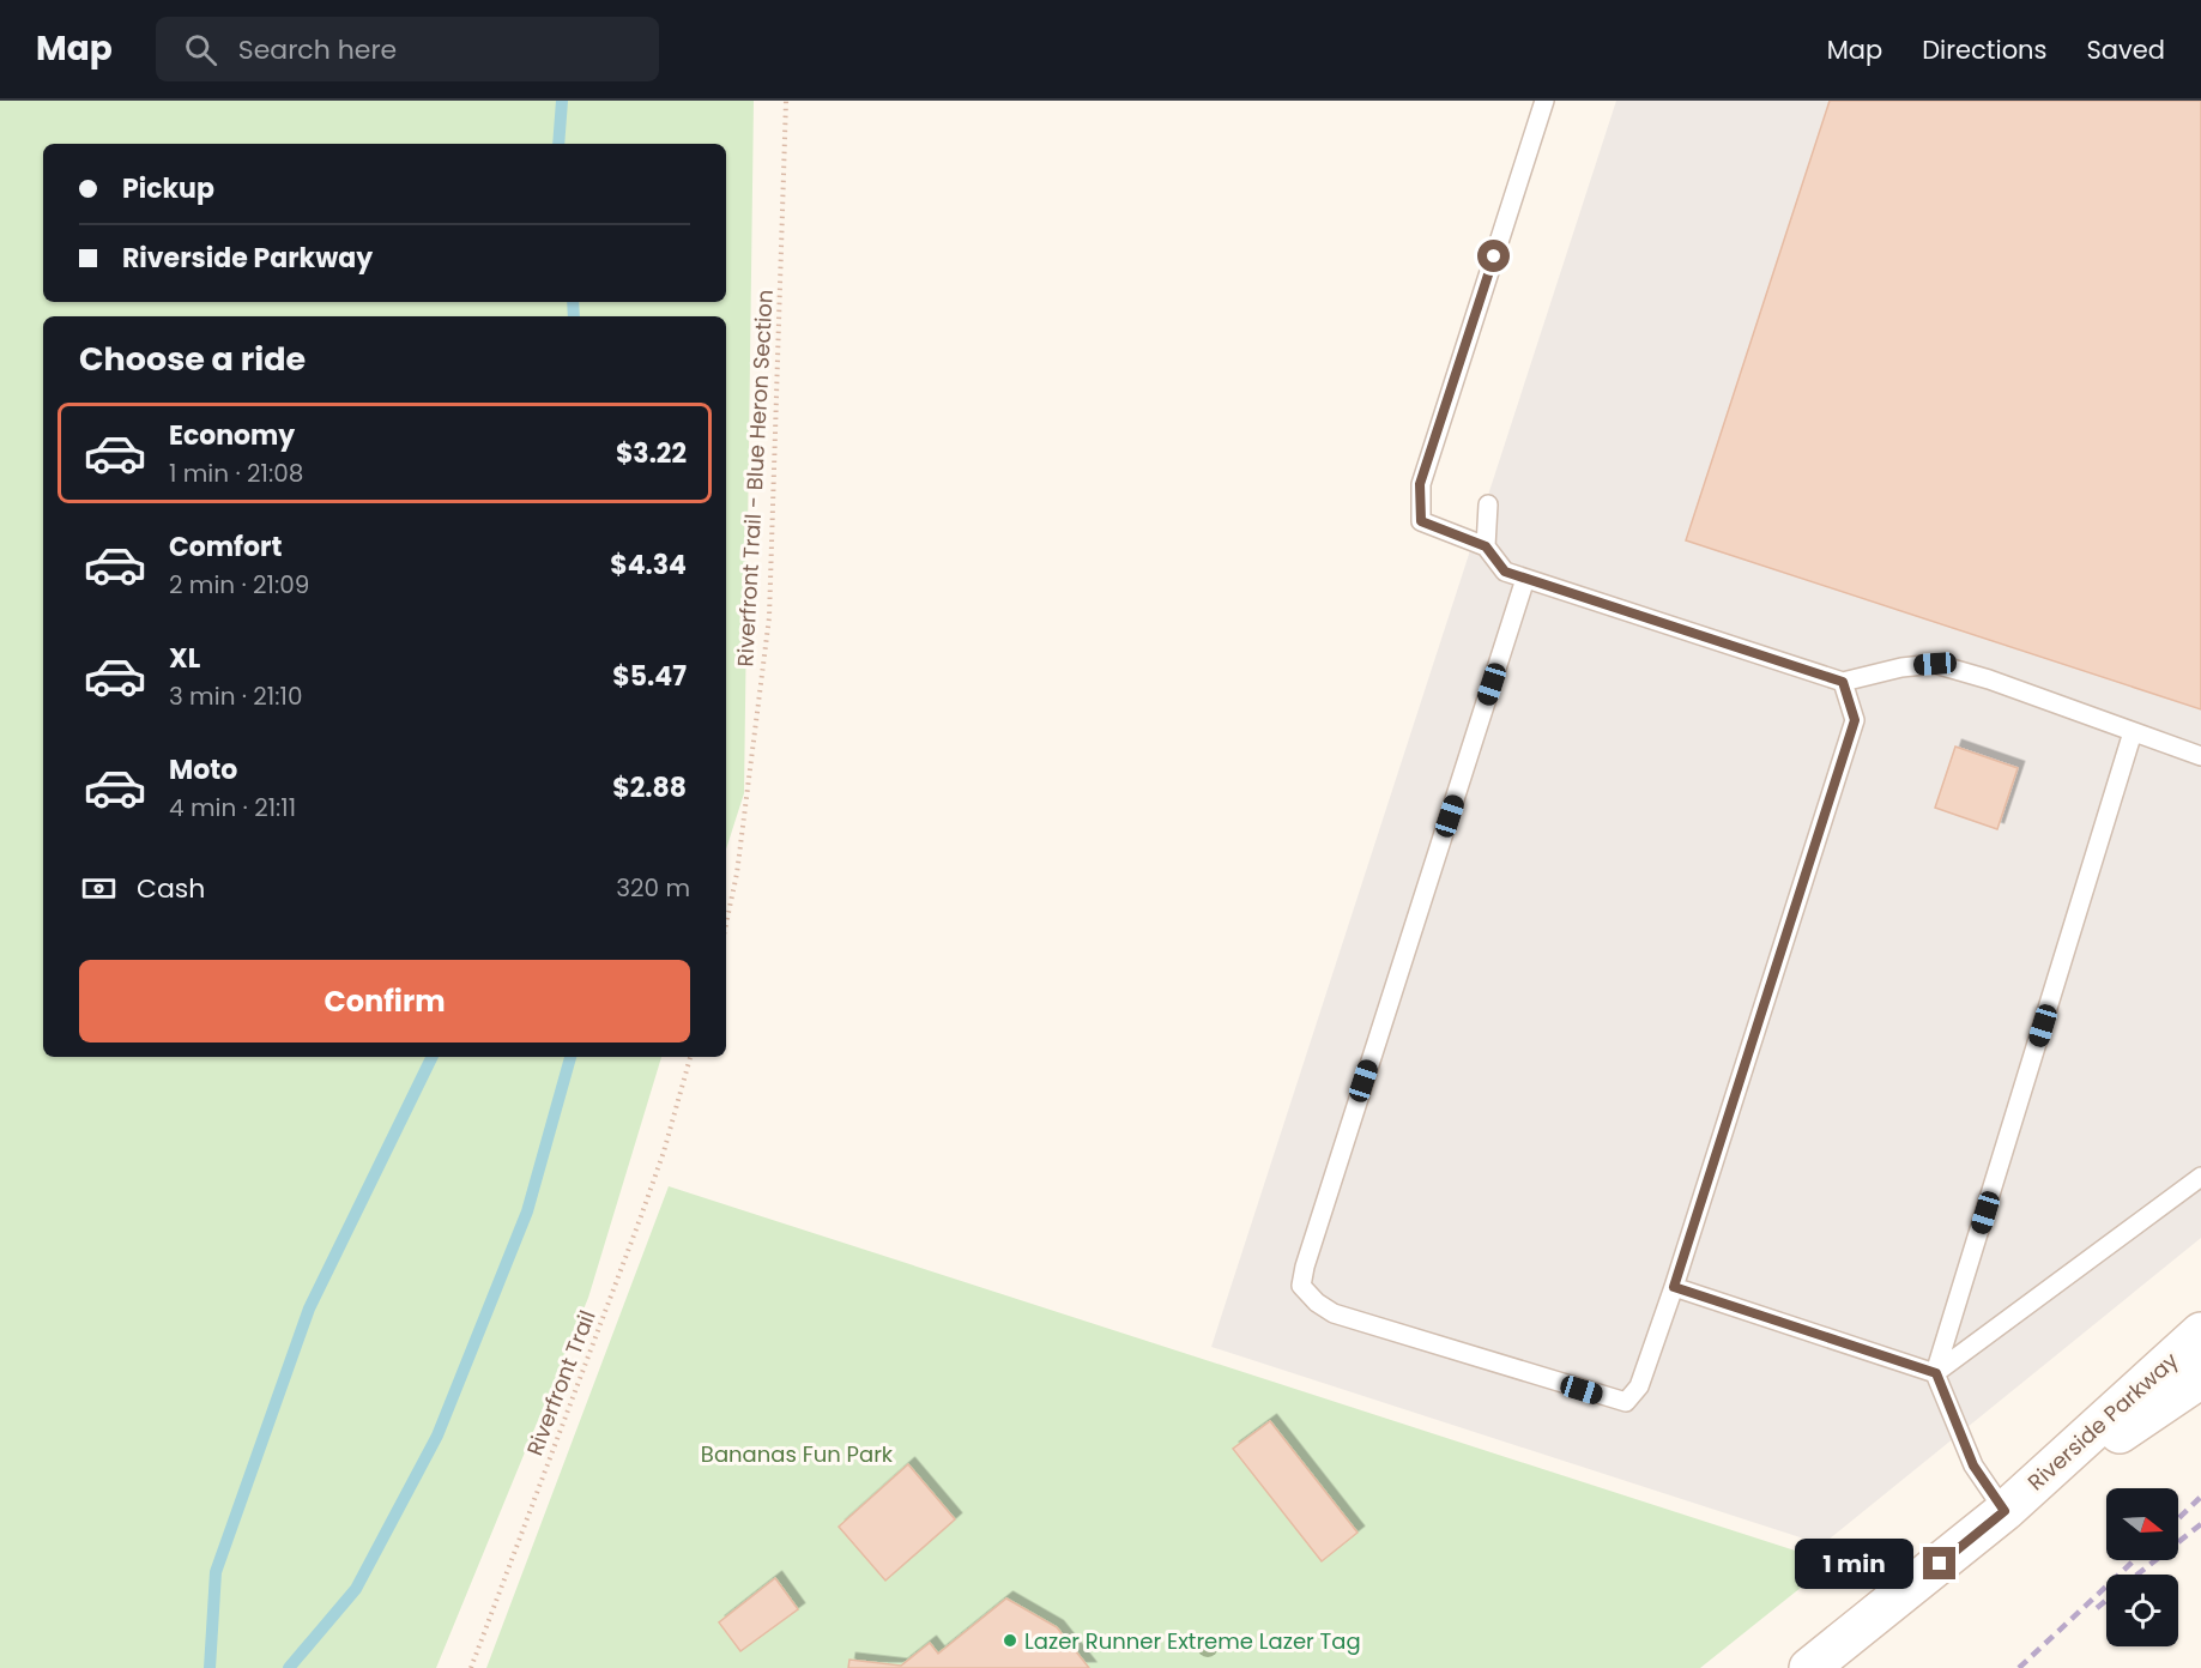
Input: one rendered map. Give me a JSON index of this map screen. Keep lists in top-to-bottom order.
{
  "streets": {
    "main road": ["Riverside Parkway"],
    "path": ["Riverfront Trail - Blue Heron Section", "Riverfront Trail"]
  },
  "parks": ["Bananas Fun Park"],
  "places": ["Lazer Runner Extreme Lazer Tag"],
  "north": "right",
  "page": {
    "header": "Map",
    "search": "Search here",
    "nav": ["Map", "Directions", "Saved"],
    "banner": ["Pickup", "Riverside Parkway"],
    "heading": "Choose a ride",
    "list": [
      {
        "name": "Economy",
        "note": "1 min · 21:08",
        "value": "$3.22"
      },
      {
        "name": "Comfort",
        "note": "2 min · 21:09",
        "value": "$4.34"
      },
      {
        "name": "XL",
        "note": "3 min · 21:10",
        "value": "$5.47"
      },
      {
        "name": "Moto",
        "note": "4 min · 21:11",
        "value": "$2.88"
      }
    ],
    "pay": ["Cash", "320 m"],
    "buttons": "Confirm",
    "bubble": "1 min"
  }
}
